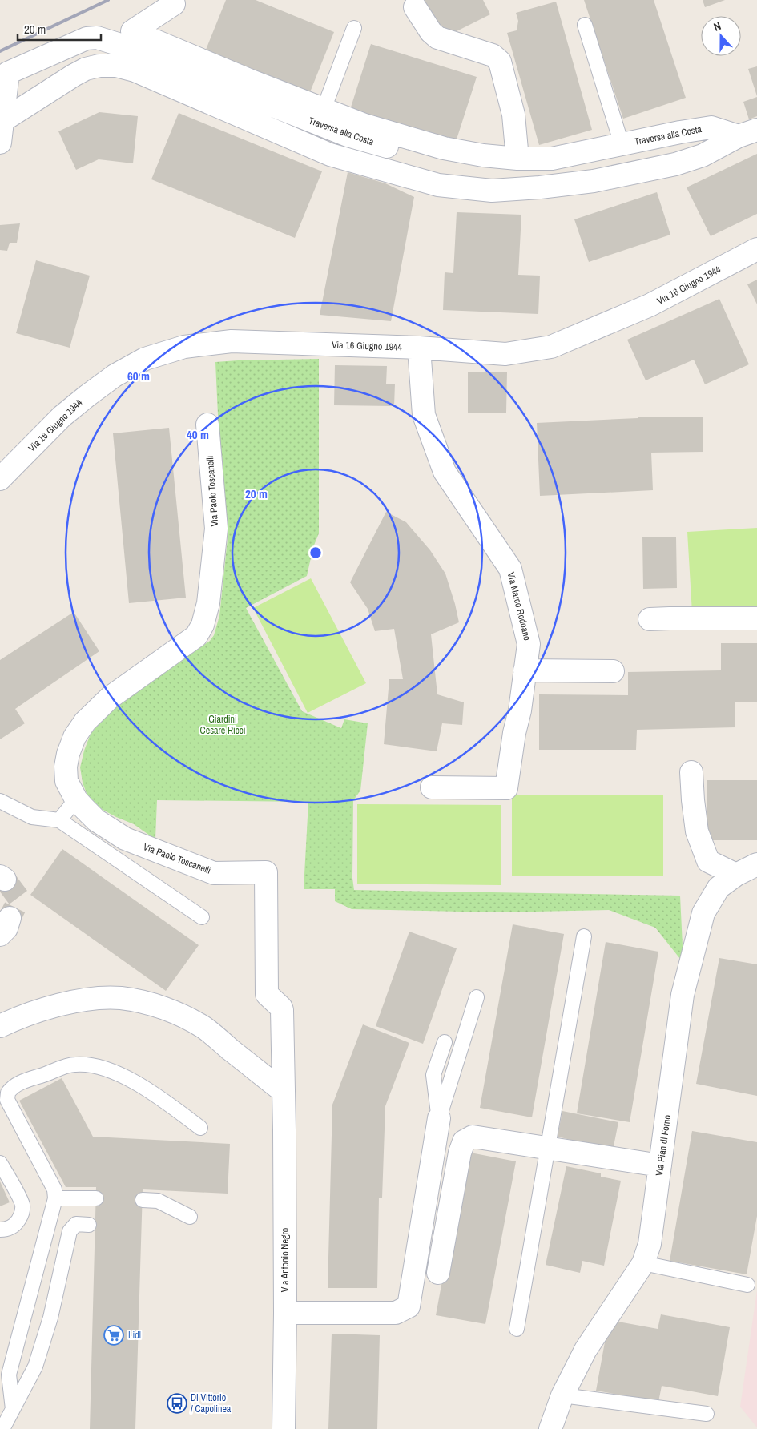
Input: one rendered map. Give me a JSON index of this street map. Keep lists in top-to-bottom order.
{
  "streets": {
    "street": [
      "Traversa alla Costa",
      "Via 16 Giugno 1944",
      "Via Paolo Toscanelli",
      "Via Marco Redoano",
      "Via Pian di Forno",
      "Via Antonio Negro"
    ]
  },
  "crossings": [
    ["Via 16 Giugno 1944", "Via Marco Redoano"],
    ["Via Paolo Toscanelli", "Via Antonio Negro"]
  ],
  "parks": ["Giardini Cesare Ricci"],
  "places": {
    "supermarket": ["Lidl"],
    "bus stop": ["Di Vittorio / Capolinea"]
  },
  "scale_bar": "20 m",
  "north": "top",
  "rings": ["60 m", "40 m", "20 m"]
}
